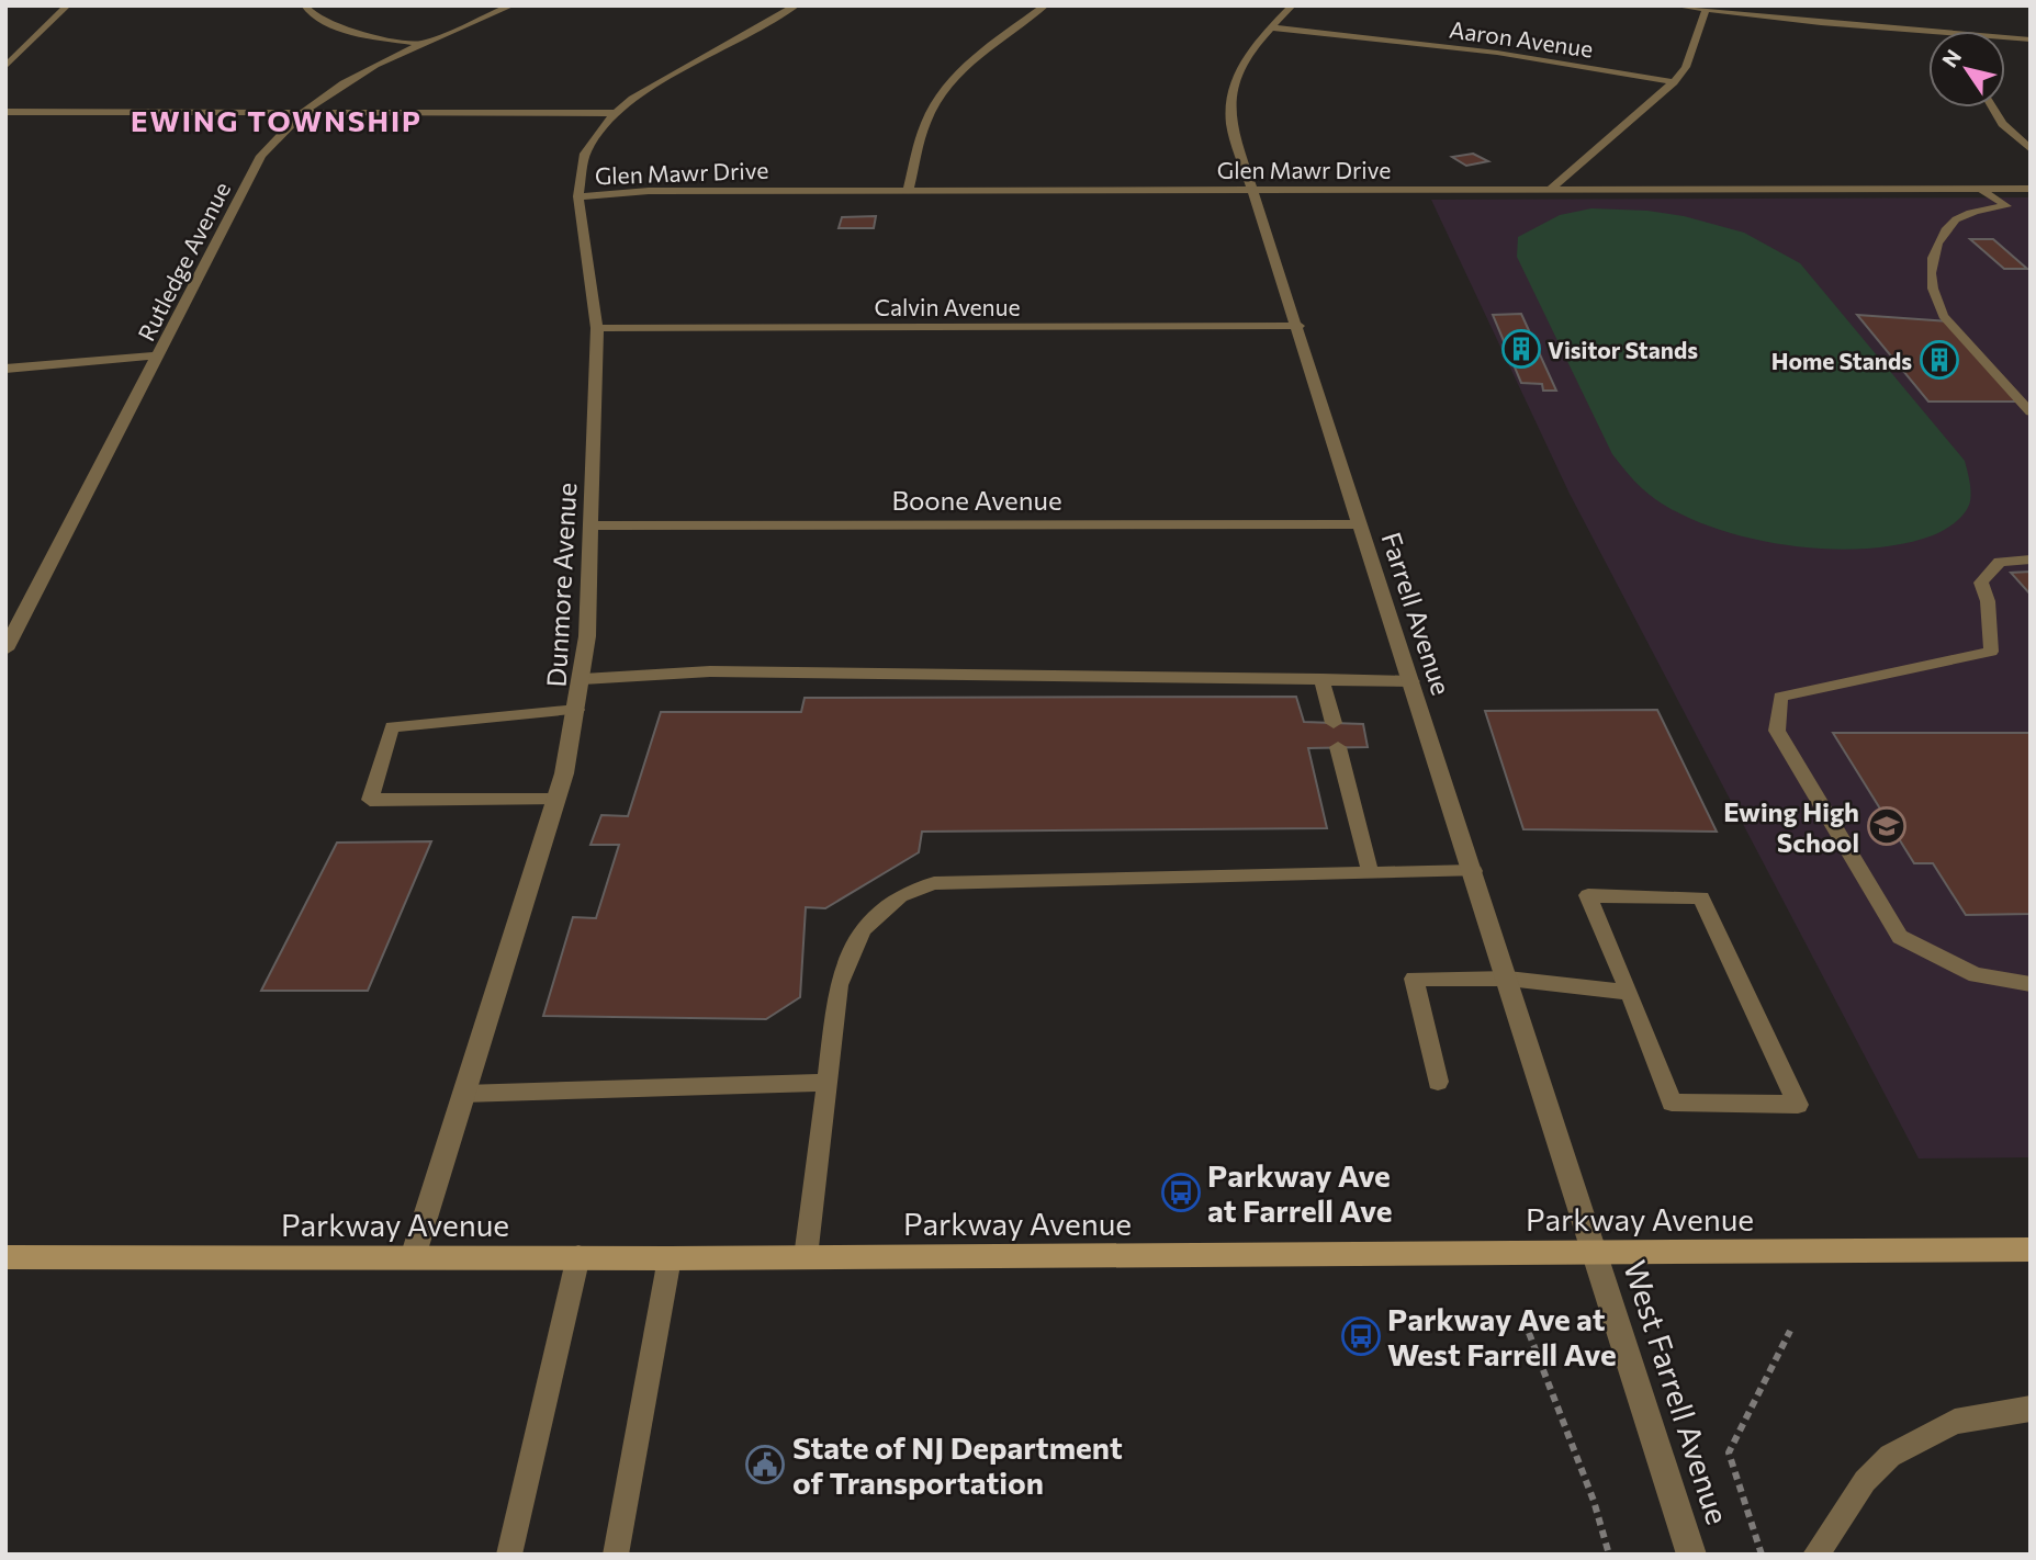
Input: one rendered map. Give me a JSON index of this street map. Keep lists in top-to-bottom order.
{
  "streets": {
    "main road": ["Parkway Avenue"],
    "street": [
      "Aaron Avenue",
      "Glen Mawr Drive",
      "Rutledge Avenue",
      "Calvin Avenue",
      "Boone Avenue",
      "Dunmore Avenue",
      "Farrell Avenue",
      "West Farrell Avenue"
    ]
  },
  "crossings": [
    ["Aaron Avenue", "Farrell Avenue"],
    ["Glen Mawr Drive", "Dunmore Avenue"],
    ["Glen Mawr Drive", "Farrell Avenue"],
    ["Calvin Avenue", "Dunmore Avenue"],
    ["Calvin Avenue", "Farrell Avenue"],
    ["Boone Avenue", "Dunmore Avenue"],
    ["Boone Avenue", "Farrell Avenue"],
    ["Dunmore Avenue", "Parkway Avenue"],
    ["Farrell Avenue", "Parkway Avenue"],
    ["Farrell Avenue", "West Farrell Avenue"],
    ["Parkway Avenue", "West Farrell Avenue"]
  ],
  "districts": ["EWING TOWNSHIP"],
  "places": {
    "building": ["Visitor Stands", "Home Stands"],
    "school or university": ["Ewing High School"],
    "bus stop": ["Parkway Ave at Farrell Ave", "Parkway Ave at West Farrell Ave"],
    "public building": ["State of NJ Department of Transportation"]
  },
  "north": "top left"
}
